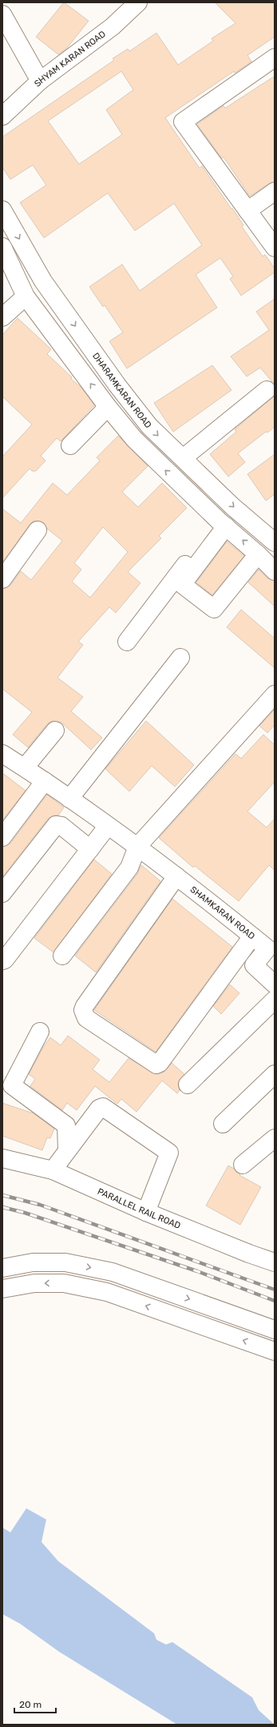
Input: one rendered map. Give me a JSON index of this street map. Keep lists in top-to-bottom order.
{
  "streets": {
    "street": [
      "SHYAM KARAN ROAD",
      "DHARAMKARAN ROAD",
      "SHAMKARAN ROAD",
      "PARALLEL RAIL ROAD"
    ]
  },
  "scale_bar": "20 m"
}
